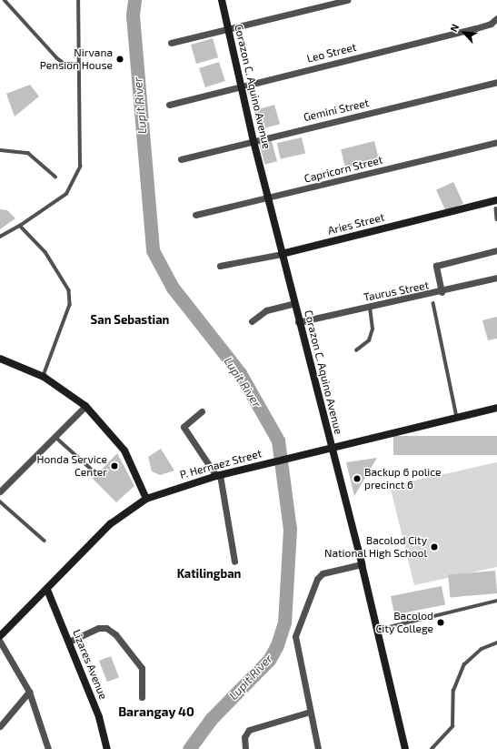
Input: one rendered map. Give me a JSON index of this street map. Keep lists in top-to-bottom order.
{
  "streets": {
    "street": [
      "Leo Street",
      "Corazon C. Aquino Avenue",
      "Gemini Street",
      "Capricorn Street",
      "Aries Street",
      "Taurus Street",
      "P. Hernaez Street",
      "Lizares Avenue"
    ]
  },
  "crossings": [
    ["Leo Street", "Corazon C. Aquino Avenue"],
    ["Corazon C. Aquino Avenue", "Gemini Street"],
    ["Corazon C. Aquino Avenue", "Capricorn Street"],
    ["Corazon C. Aquino Avenue", "Aries Street"],
    ["Corazon C. Aquino Avenue", "Taurus Street"],
    ["Corazon C. Aquino Avenue", "P. Hernaez Street"],
    ["P. Hernaez Street", "Lizares Avenue"]
  ],
  "districts": ["San Sebastian", "Katilingban", "Barangay 40"],
  "water": ["Lupit River"],
  "places": [
    "Nirvana Pension House",
    "Honda Service Center",
    "Backup 6 police precinct 6",
    "Bacolod City National High School",
    "Bacolod City College"
  ],
  "north": "top left"
}
